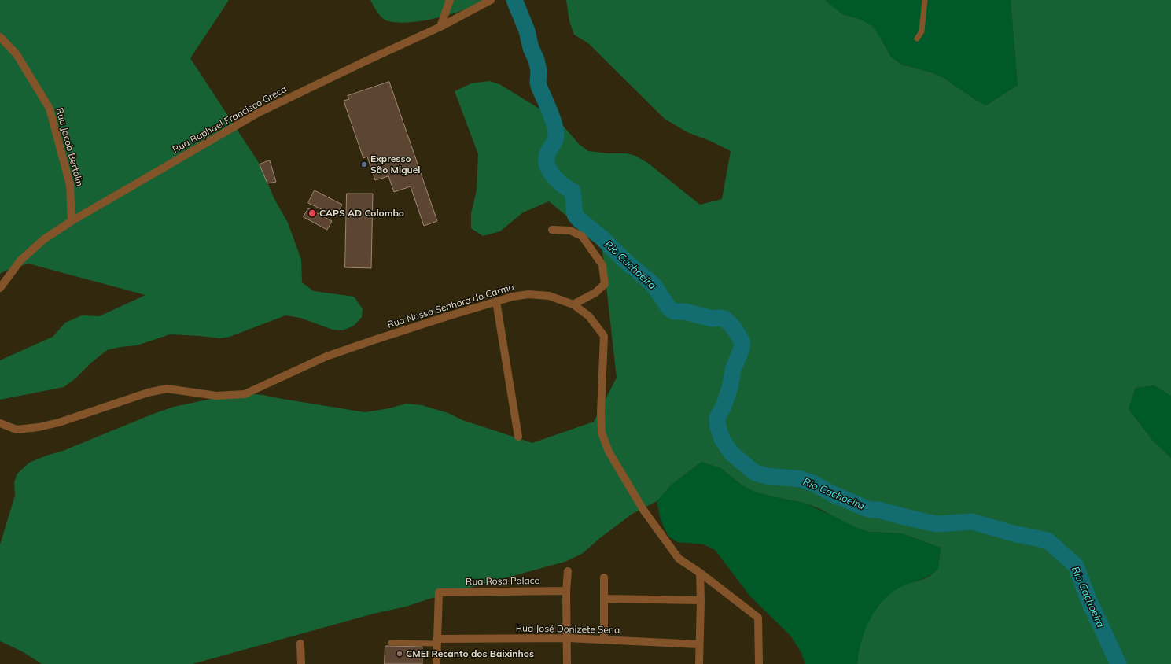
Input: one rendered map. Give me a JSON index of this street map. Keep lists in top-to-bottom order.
{
  "streets": {
    "street": [
      "Rua Raphael Francisco Greca",
      "Rua Jacob Bertolin",
      "Rua Nossa Senhora do Carmo",
      "Rua Rosa Palace",
      "Rua José Donizete Sena"
    ]
  },
  "crossings": [
    ["Rua Raphael Francisco Greca", "Rua Jacob Bertolin"],
    ["Rua Rosa Palace", "Rua José Donizete Sena"]
  ],
  "water": ["Rio Cachoeira"],
  "places": ["Expresso São Miguel", "CAPS AD Colombo", "CMEI Recanto dos Baixinhos"]
}
